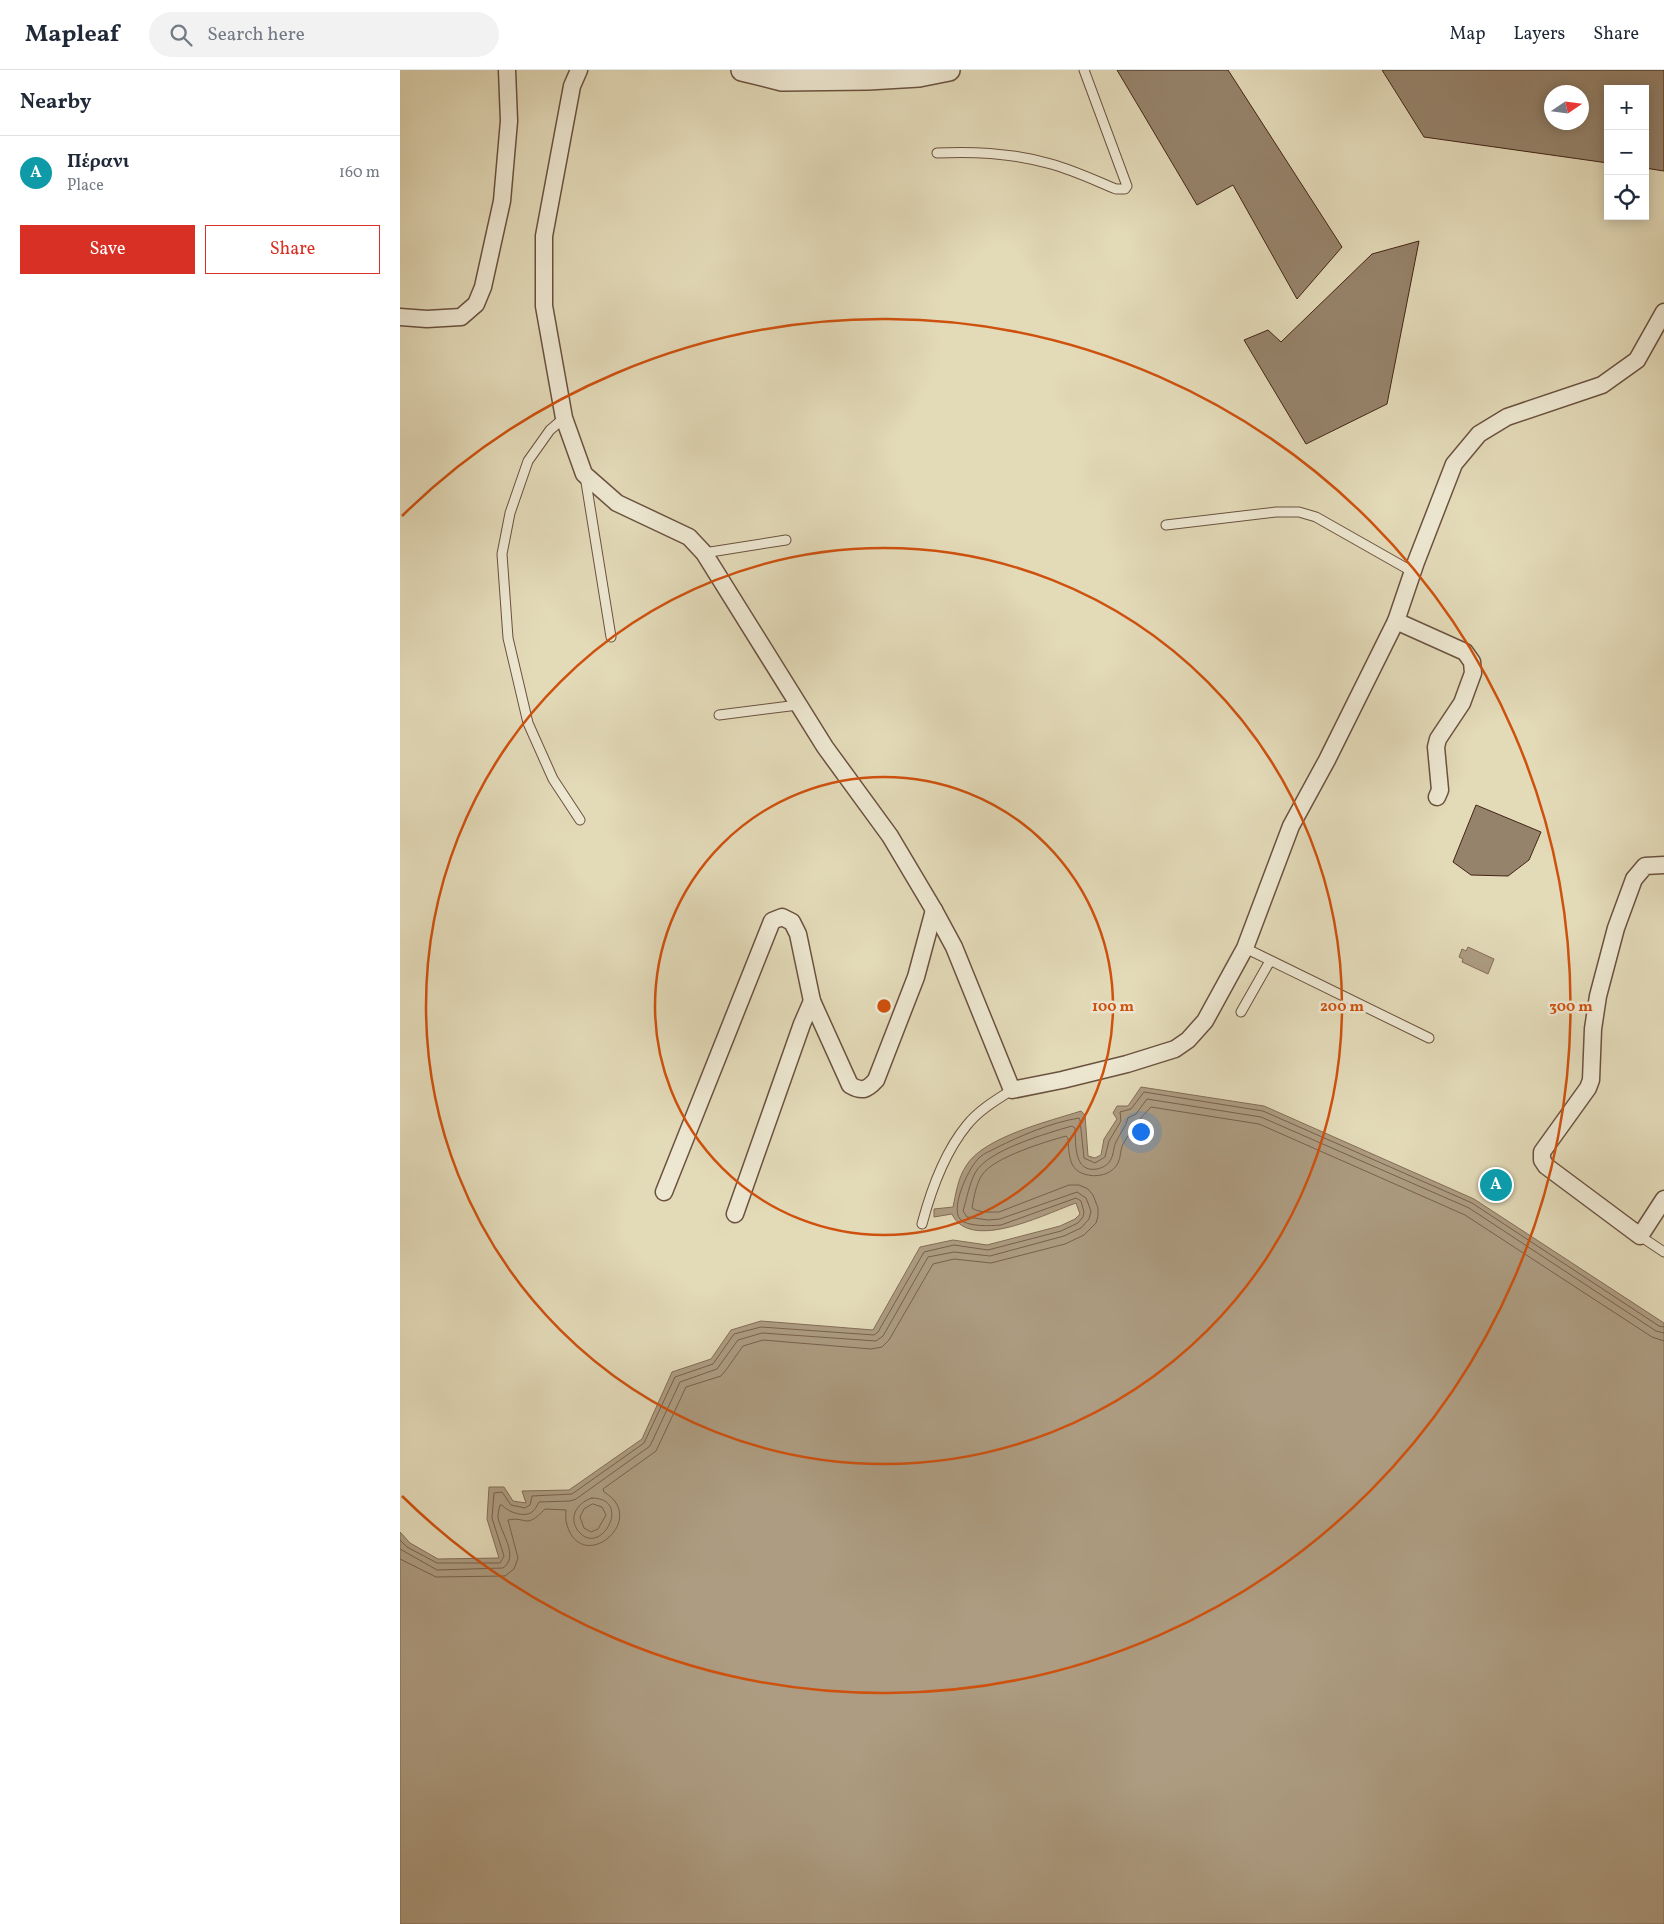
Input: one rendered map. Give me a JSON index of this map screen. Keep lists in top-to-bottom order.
{
  "north": "right",
  "page": {
    "header": "Mapleaf",
    "search": "Search here",
    "nav": ["Map", "Layers", "Share"],
    "heading": "Nearby",
    "map_buttons": ["+", "−"],
    "list": [
      {
        "mark": "A",
        "name": "Πέρανι",
        "note": "Place",
        "value": "160 m"
      }
    ],
    "buttons": ["Save", "Share"],
    "pins": "A"
  },
  "rings": ["100 m", "200 m", "300 m"]
}
